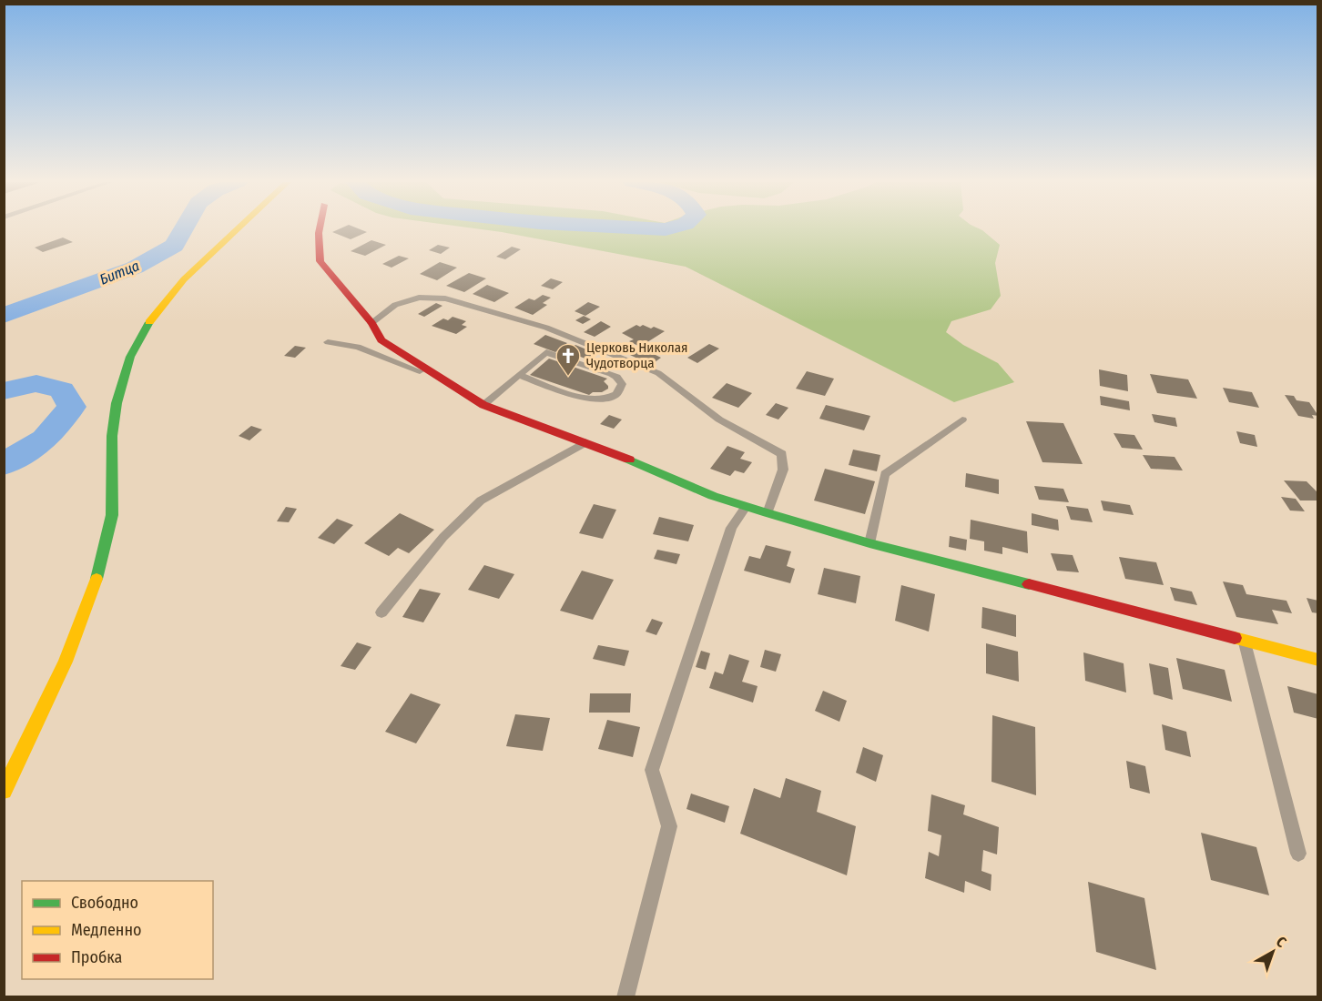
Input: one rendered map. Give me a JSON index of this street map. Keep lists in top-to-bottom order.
{
  "water": ["Битца"],
  "places": {
    "church": ["Церковь Николая Чудотворца"]
  },
  "legend": ["Свободно", "Медленно", "Пробка"],
  "north": "top right"
}
